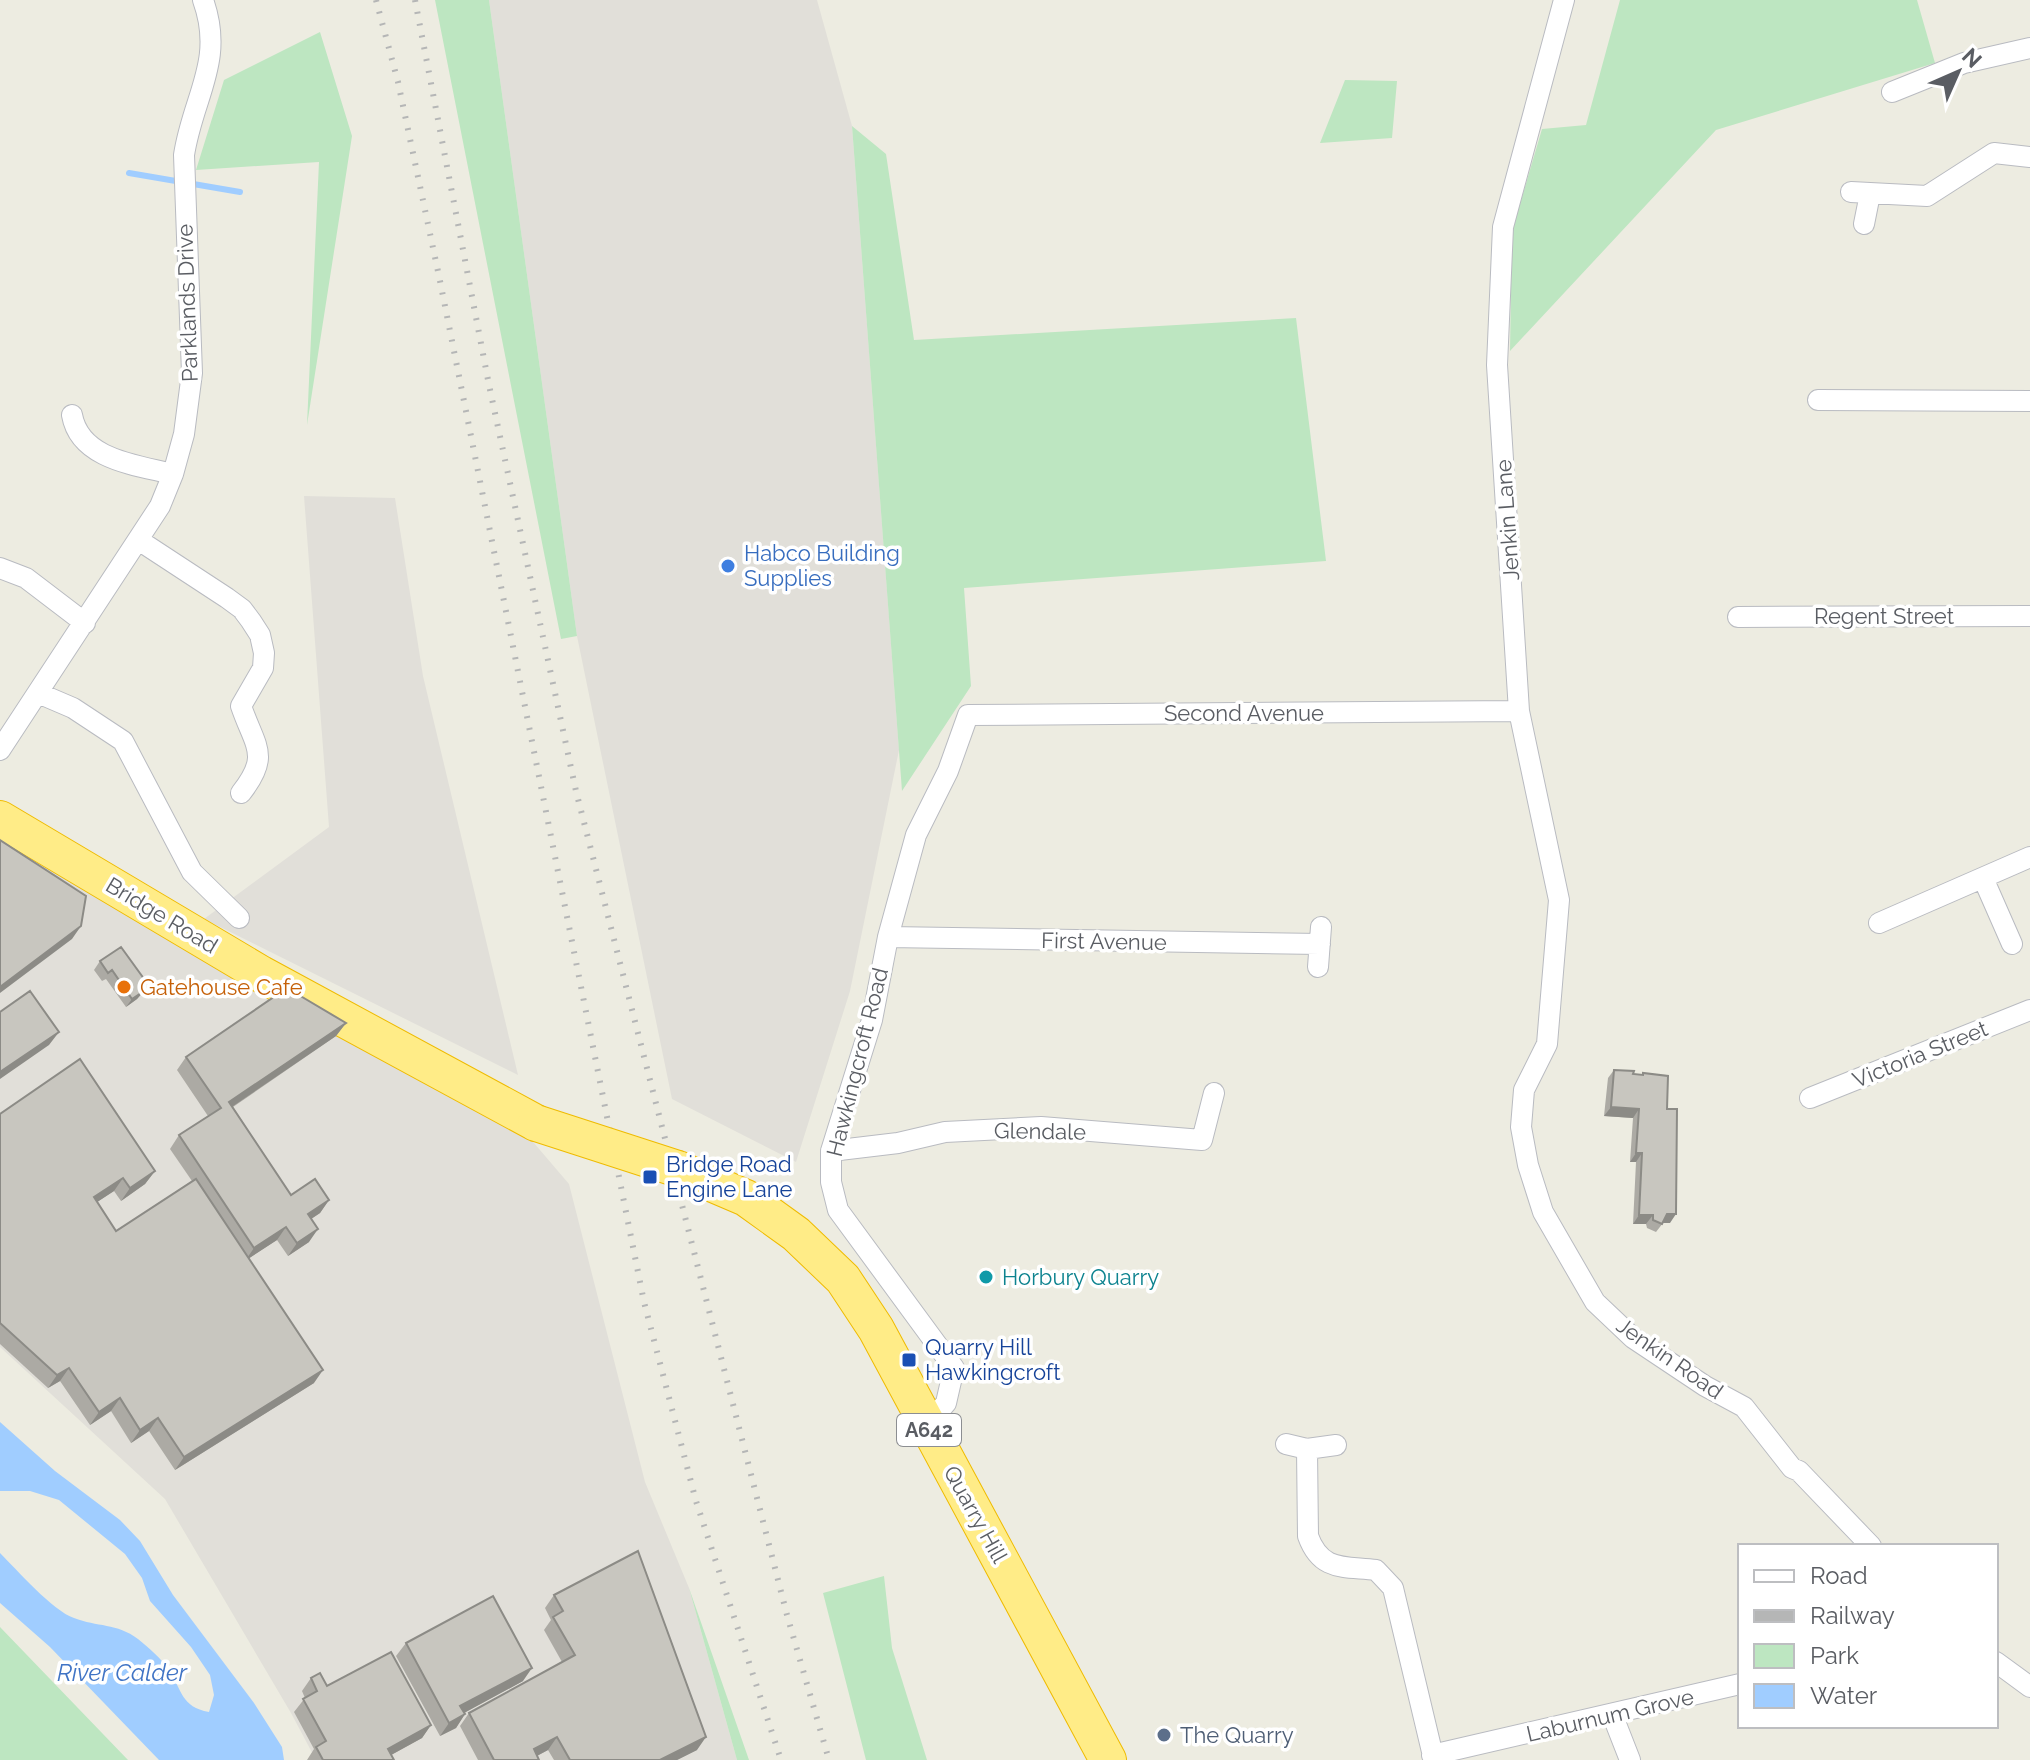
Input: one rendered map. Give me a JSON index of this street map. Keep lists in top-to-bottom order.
{
  "streets": {
    "highway": ["Bridge Road", "A642", "Quarry Hill"],
    "street": [
      "Parklands Drive",
      "Jenkin Lane",
      "Regent Street",
      "Second Avenue",
      "First Avenue",
      "Victoria Street",
      "Hawkingcroft Road",
      "Glendale",
      "Jenkin Road",
      "Laburnum Grove"
    ]
  },
  "crossings": [
    ["Jenkin Lane", "Second Avenue"],
    ["Jenkin Lane", "Jenkin Road"],
    ["Second Avenue", "Hawkingcroft Road"],
    ["Bridge Road", "Quarry Hill"],
    ["First Avenue", "Hawkingcroft Road"],
    ["Hawkingcroft Road", "Glendale"],
    ["Hawkingcroft Road", "Quarry Hill"]
  ],
  "water": ["River Calder"],
  "places": {
    "other": [
      "Habco Building Supplies",
      "Gatehouse Cafe",
      "Horbury Quarry",
      "The Quarry"
    ],
    "transit": ["Bridge Road Engine Lane", "Quarry Hill Hawkingcroft"]
  },
  "legend": [
    "Road",
    "Railway",
    "Park",
    "Water"
  ],
  "north": "top right"
}
